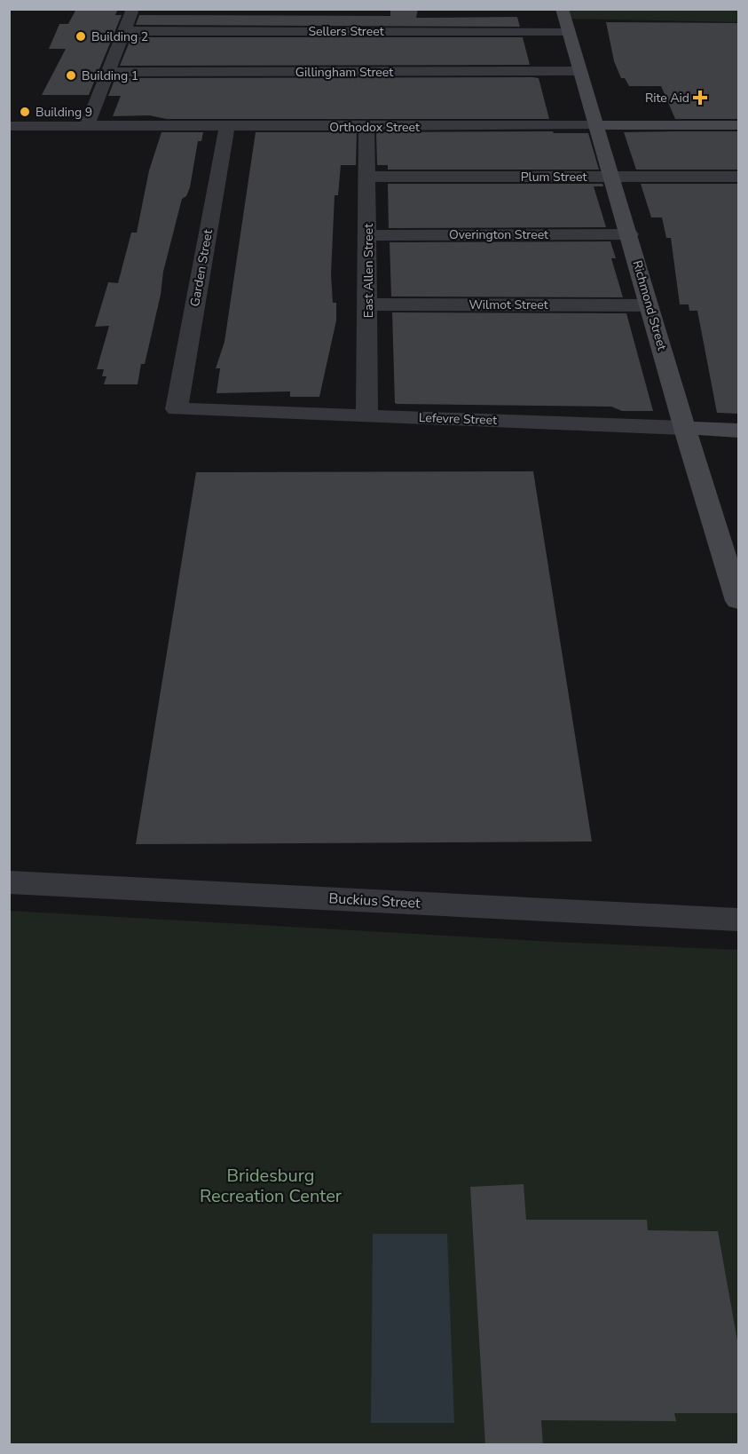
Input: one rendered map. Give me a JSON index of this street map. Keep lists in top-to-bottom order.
{
  "streets": {
    "main road": ["Orthodox Street", "Richmond Street", "Lefevre Street"],
    "street": [
      "Sellers Street",
      "Gillingham Street",
      "Plum Street",
      "Overington Street",
      "Garden Street",
      "East Allen Street",
      "Wilmot Street",
      "Buckius Street"
    ]
  },
  "crossings": [
    ["Sellers Street", "Richmond Street"],
    ["Gillingham Street", "Richmond Street"],
    ["Orthodox Street", "Garden Street"],
    ["Orthodox Street", "East Allen Street"],
    ["Orthodox Street", "Richmond Street"],
    ["Plum Street", "East Allen Street"],
    ["Plum Street", "Richmond Street"],
    ["Overington Street", "East Allen Street"],
    ["Overington Street", "Richmond Street"],
    ["Garden Street", "Lefevre Street"],
    ["East Allen Street", "Wilmot Street"],
    ["East Allen Street", "Lefevre Street"],
    ["Wilmot Street", "Richmond Street"],
    ["Richmond Street", "Lefevre Street"]
  ],
  "parks": ["Bridesburg Recreation Center"],
  "places": {
    "other": ["Building 2", "Building 1", "Building 9"],
    "health": ["Rite Aid"]
  }
}
